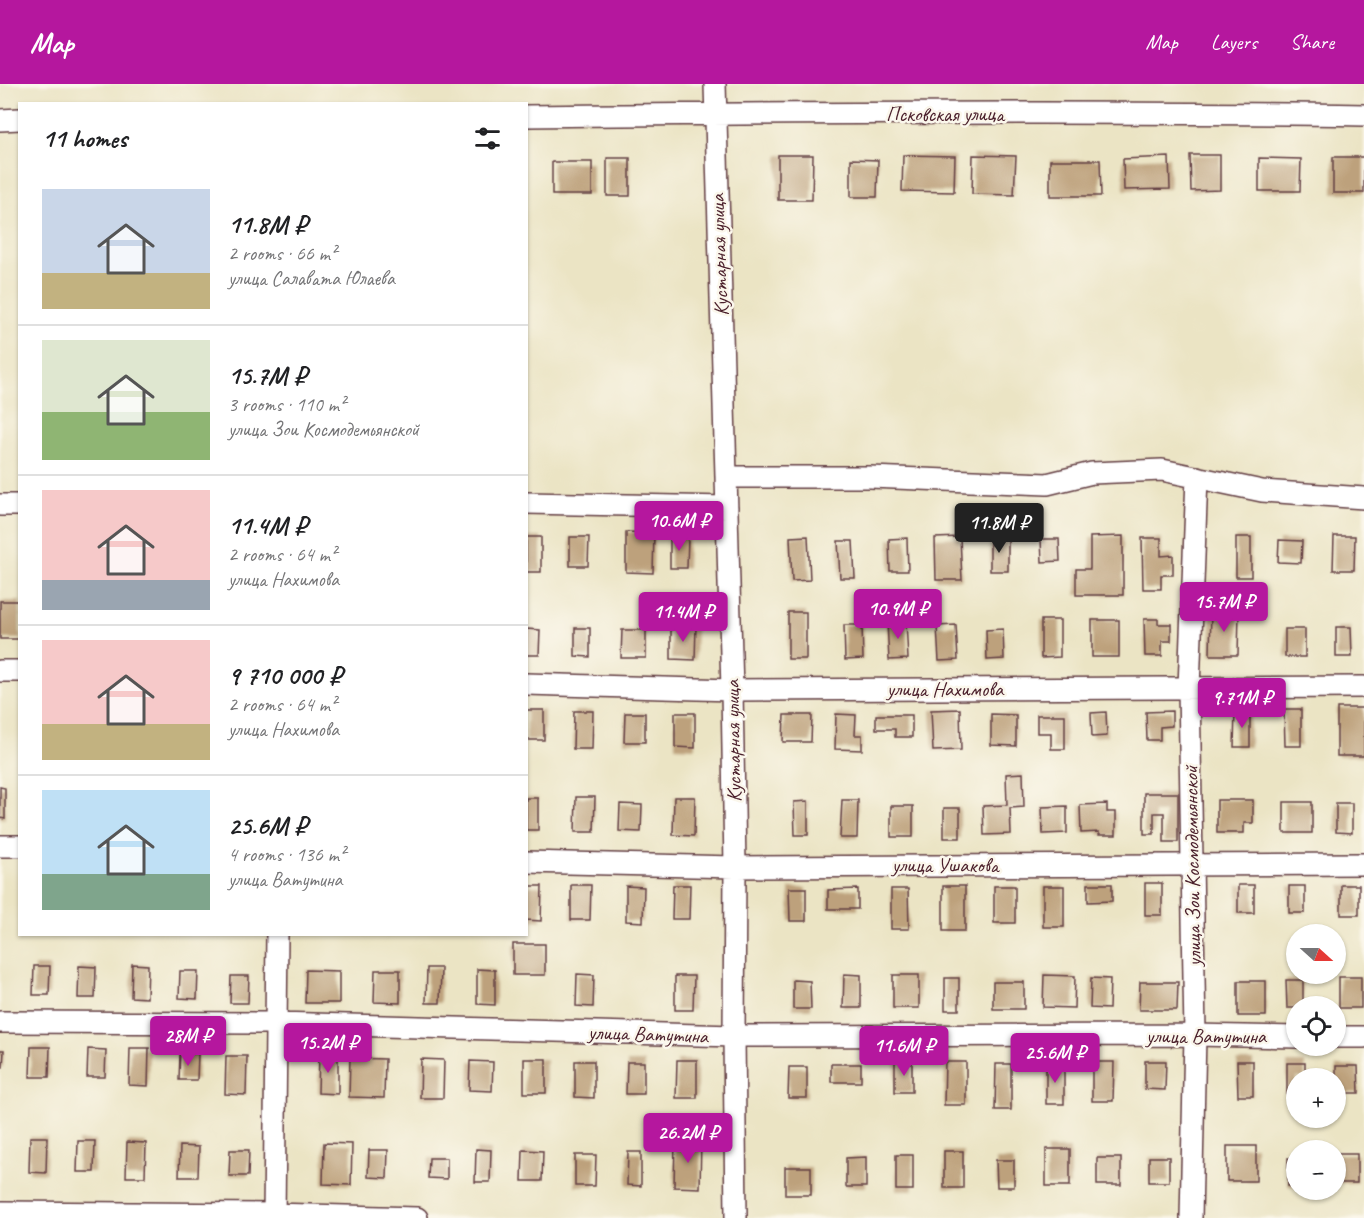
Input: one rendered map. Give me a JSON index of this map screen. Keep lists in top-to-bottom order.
{
  "streets": {
    "street": [
      "Псковская улица",
      "Кустарная улица",
      "улица Нахимова",
      "улица Ушакова",
      "улица Зои Космодемьянской",
      "улица Ватутина"
    ]
  },
  "crossings": [
    ["Псковская улица", "Кустарная улица"],
    ["Кустарная улица", "улица Нахимова"],
    ["Кустарная улица", "улица Ушакова"],
    ["Кустарная улица", "улица Ватутина"],
    ["улица Нахимова", "улица Зои Космодемьянской"],
    ["улица Ушакова", "улица Зои Космодемьянской"],
    ["улица Зои Космодемьянской", "улица Ватутина"]
  ],
  "north": "right",
  "page": {
    "header": "Map",
    "nav": ["Map", "Layers", "Share"],
    "heading": "11 homes",
    "list": [
      {
        "name": "11.8M ₽",
        "note": "2 rooms · 66 m² · улица Салавата Юлаева"
      },
      {
        "name": "15.7M ₽",
        "note": "3 rooms · 110 m² · улица Зои Космодемьянской"
      },
      {
        "name": "11.4M ₽",
        "note": "2 rooms · 64 m² · улица Нахимова"
      },
      {
        "name": "9 710 000 ₽",
        "note": "2 rooms · 64 m² · улица Нахимова"
      },
      {
        "name": "25.6M ₽",
        "note": "4 rooms · 136 m² · улица Ватутина"
      }
    ],
    "price": [
      "10.6M ₽",
      "11.8M ₽",
      "15.7M ₽",
      "10.9M ₽",
      "11.4M ₽",
      "9.71M ₽",
      "28M ₽",
      "15.2M ₽",
      "11.6M ₽",
      "25.6M ₽",
      "26.2M ₽"
    ],
    "map_buttons": ["+", "−"]
  }
}
